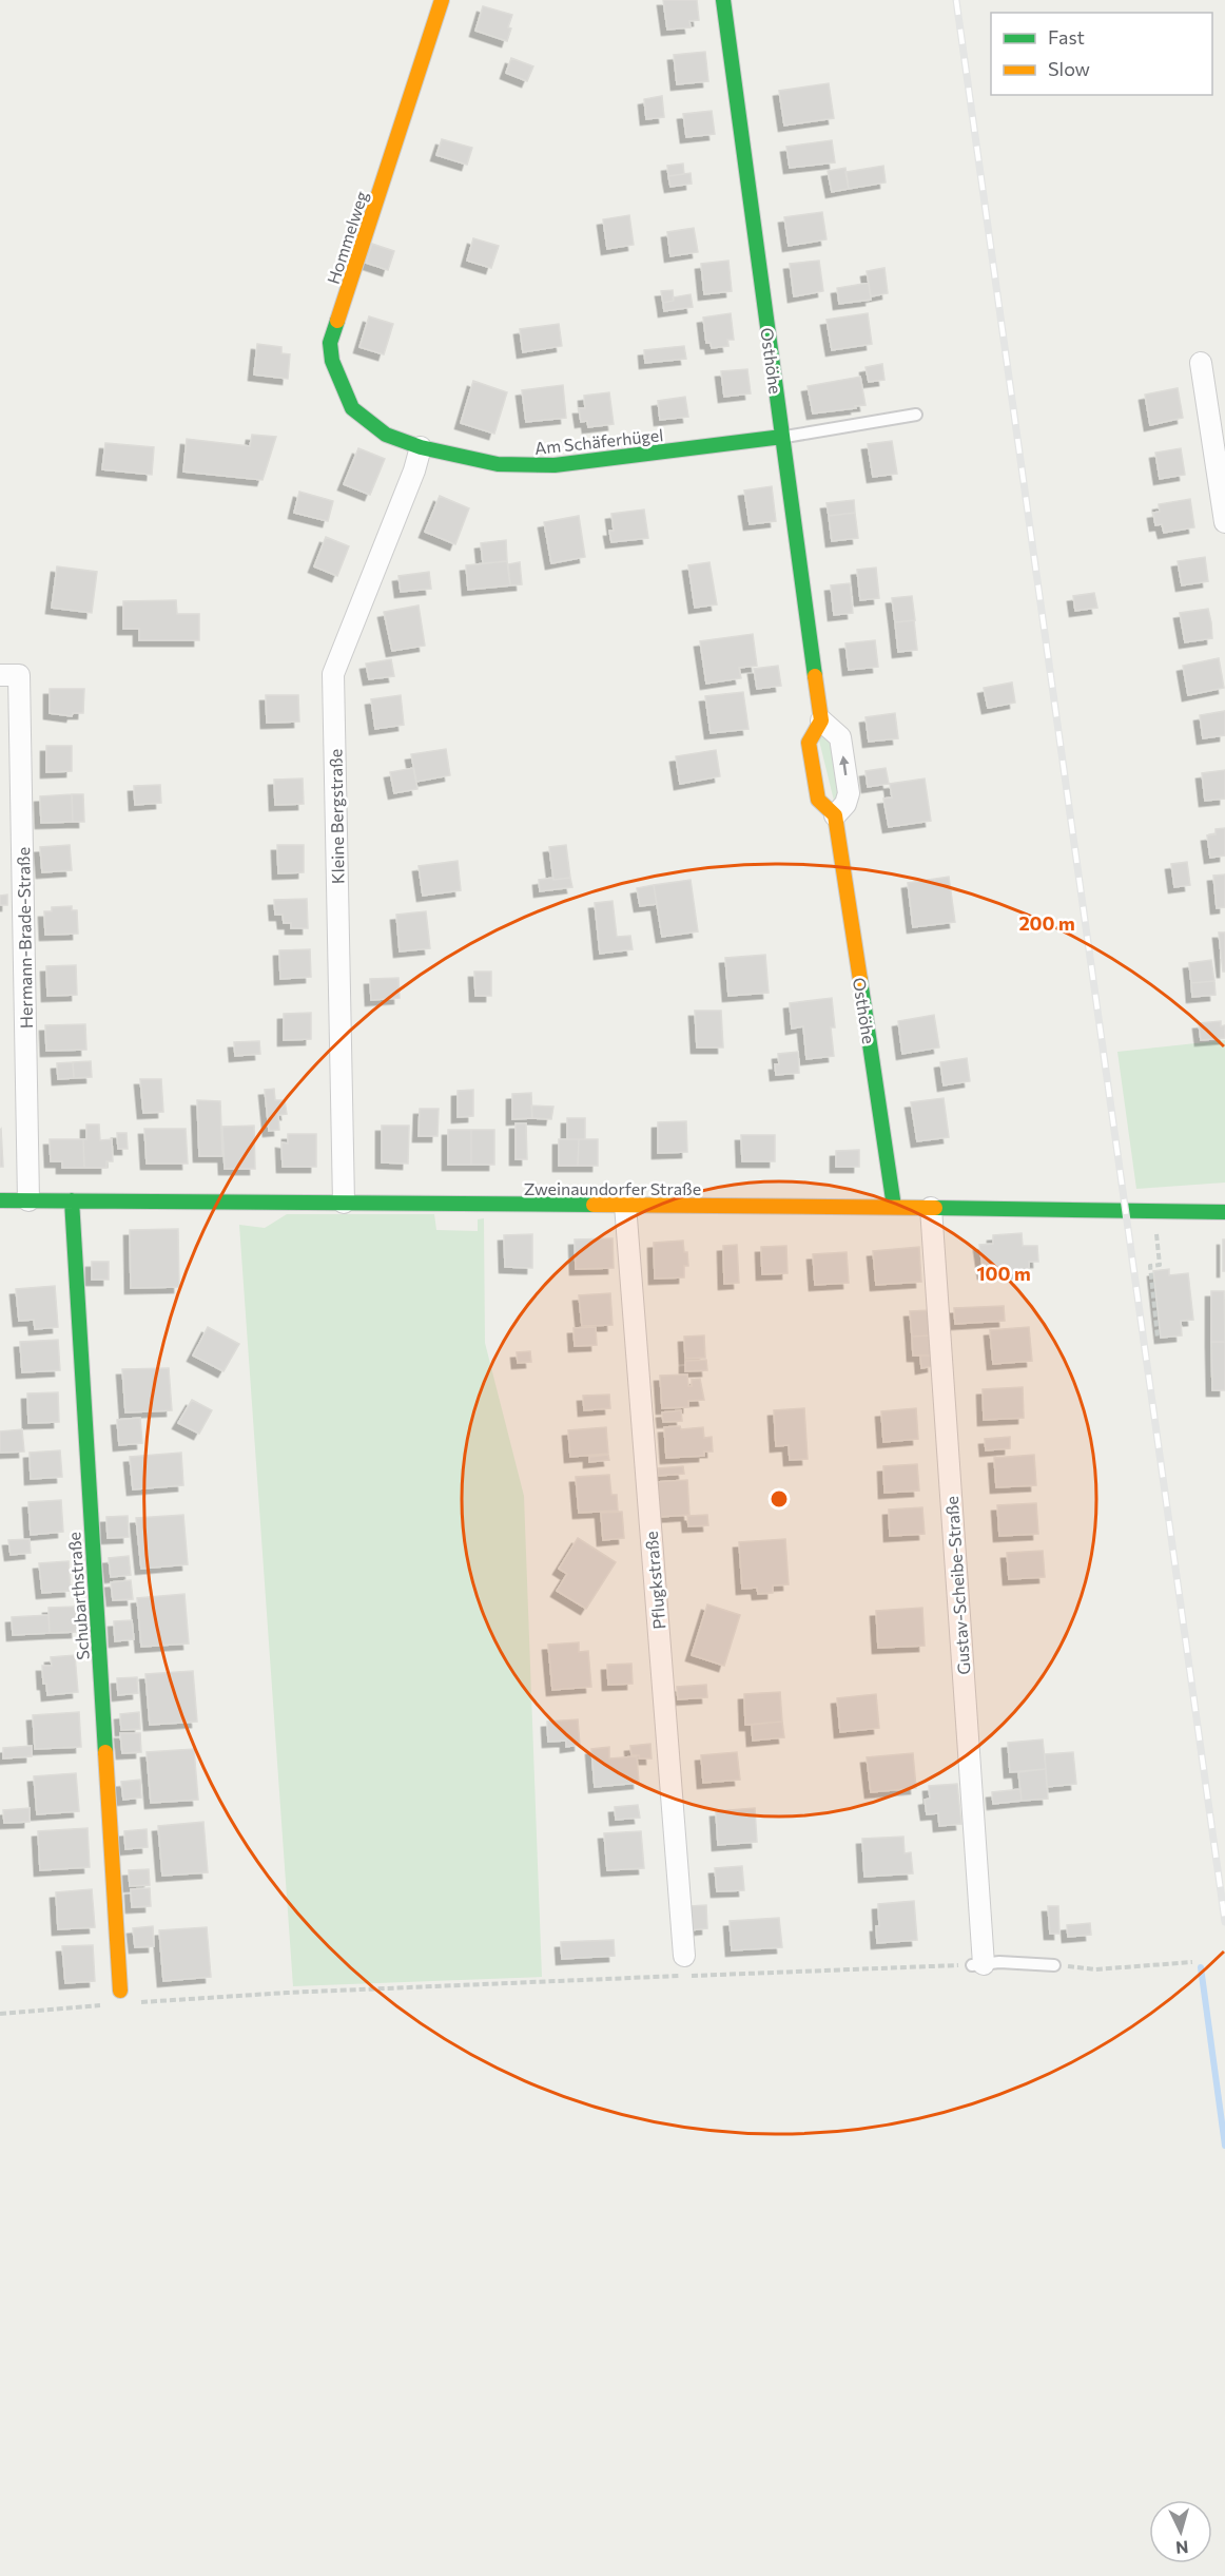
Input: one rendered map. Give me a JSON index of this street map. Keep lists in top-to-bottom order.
{
  "streets": {
    "street": [
      "Hommelweg",
      "Osthöhe",
      "Am Schäferhügel",
      "Kleine Bergstraße",
      "Hermann-Brade-Straße",
      "Zweinaundorfer Straße",
      "Pflugkstraße",
      "Gustav-Scheibe-Straße",
      "Schubarthstraße"
    ]
  },
  "crossings": [
    ["Hommelweg", "Am Schäferhügel"],
    ["Hommelweg", "Kleine Bergstraße"],
    ["Osthöhe", "Am Schäferhügel"],
    ["Osthöhe", "Zweinaundorfer Straße"],
    ["Am Schäferhügel", "Kleine Bergstraße"],
    ["Kleine Bergstraße", "Zweinaundorfer Straße"],
    ["Hermann-Brade-Straße", "Zweinaundorfer Straße"],
    ["Zweinaundorfer Straße", "Pflugkstraße"],
    ["Zweinaundorfer Straße", "Gustav-Scheibe-Straße"],
    ["Zweinaundorfer Straße", "Schubarthstraße"]
  ],
  "legend": ["Fast", "Slow"],
  "north": "bottom",
  "rings": ["200 m", "100 m"]
}
